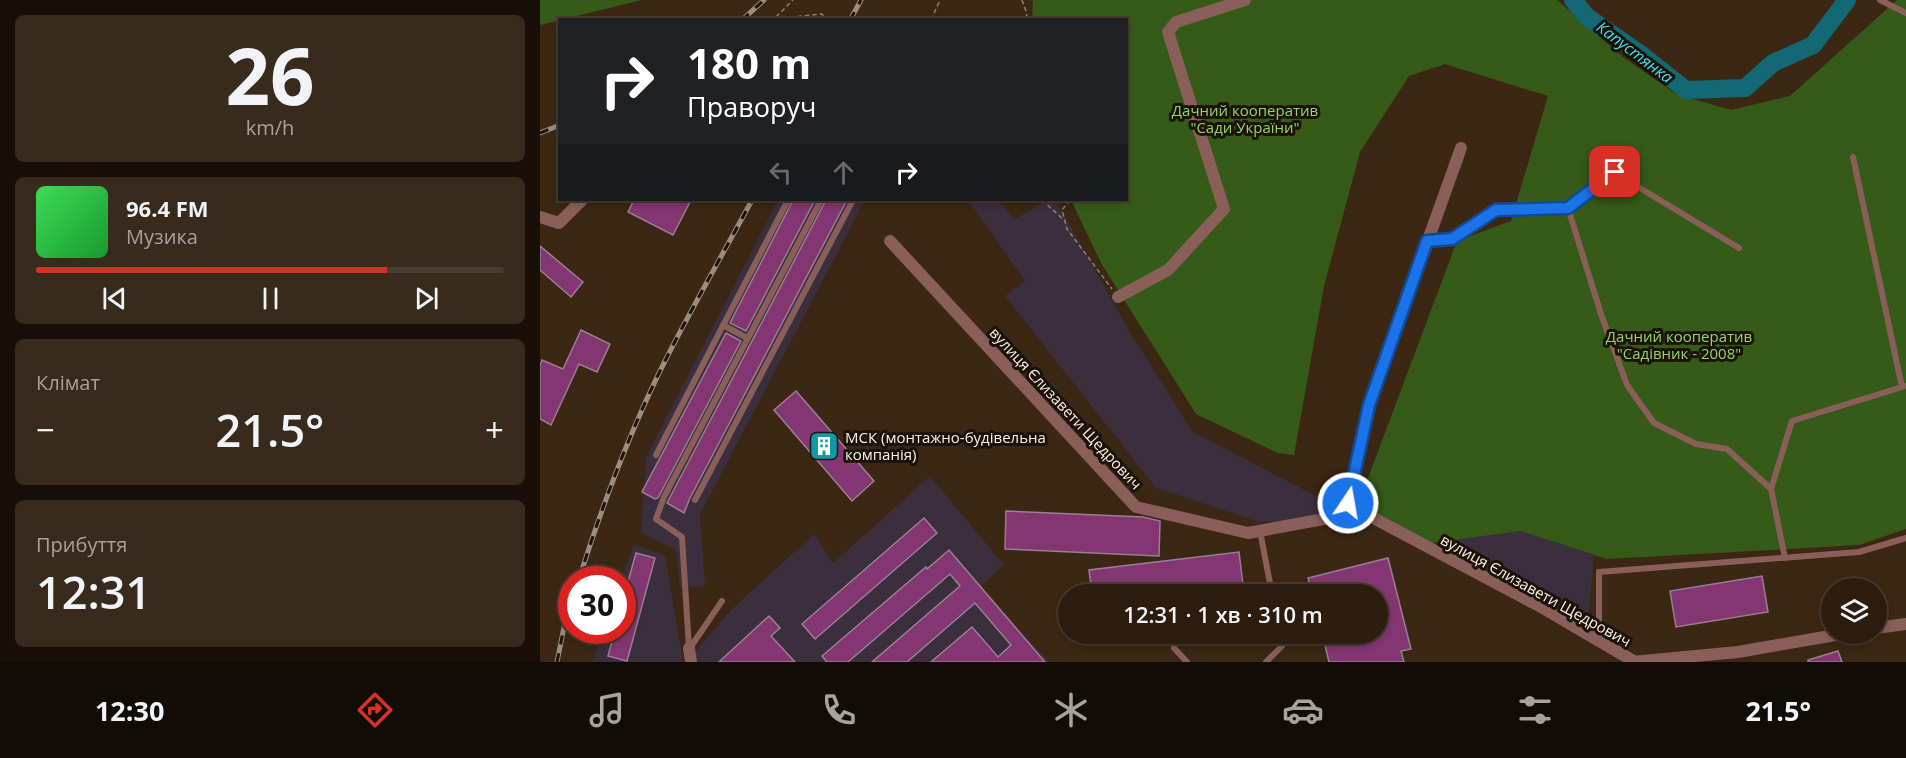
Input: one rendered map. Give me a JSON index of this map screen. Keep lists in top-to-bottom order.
{
  "streets": {
    "street": ["вулиця Єлизавети Щедрович"]
  },
  "water": ["Капустянка"],
  "parks": ["Дачний кооператив \"Сади України\"", "Дачний кооператив \"Садівник - 2008\""],
  "places": {
    "building": ["МСК (монтажно-будівельна компанія)"]
  },
  "page": {
    "tile": [
      ["26", "km/h"],
      "Клімат",
      ["Прибуття", "12:31"]
    ],
    "turn": ["180 m", "Праворуч"],
    "song": ["96.4 FM", "Музика"],
    "heat": ["−", "21.5°", "+"],
    "limit": "30",
    "trip": "12:31 · 1 хв · 310 m",
    "tabs": ["12:30", "21.5°"]
  }
}
